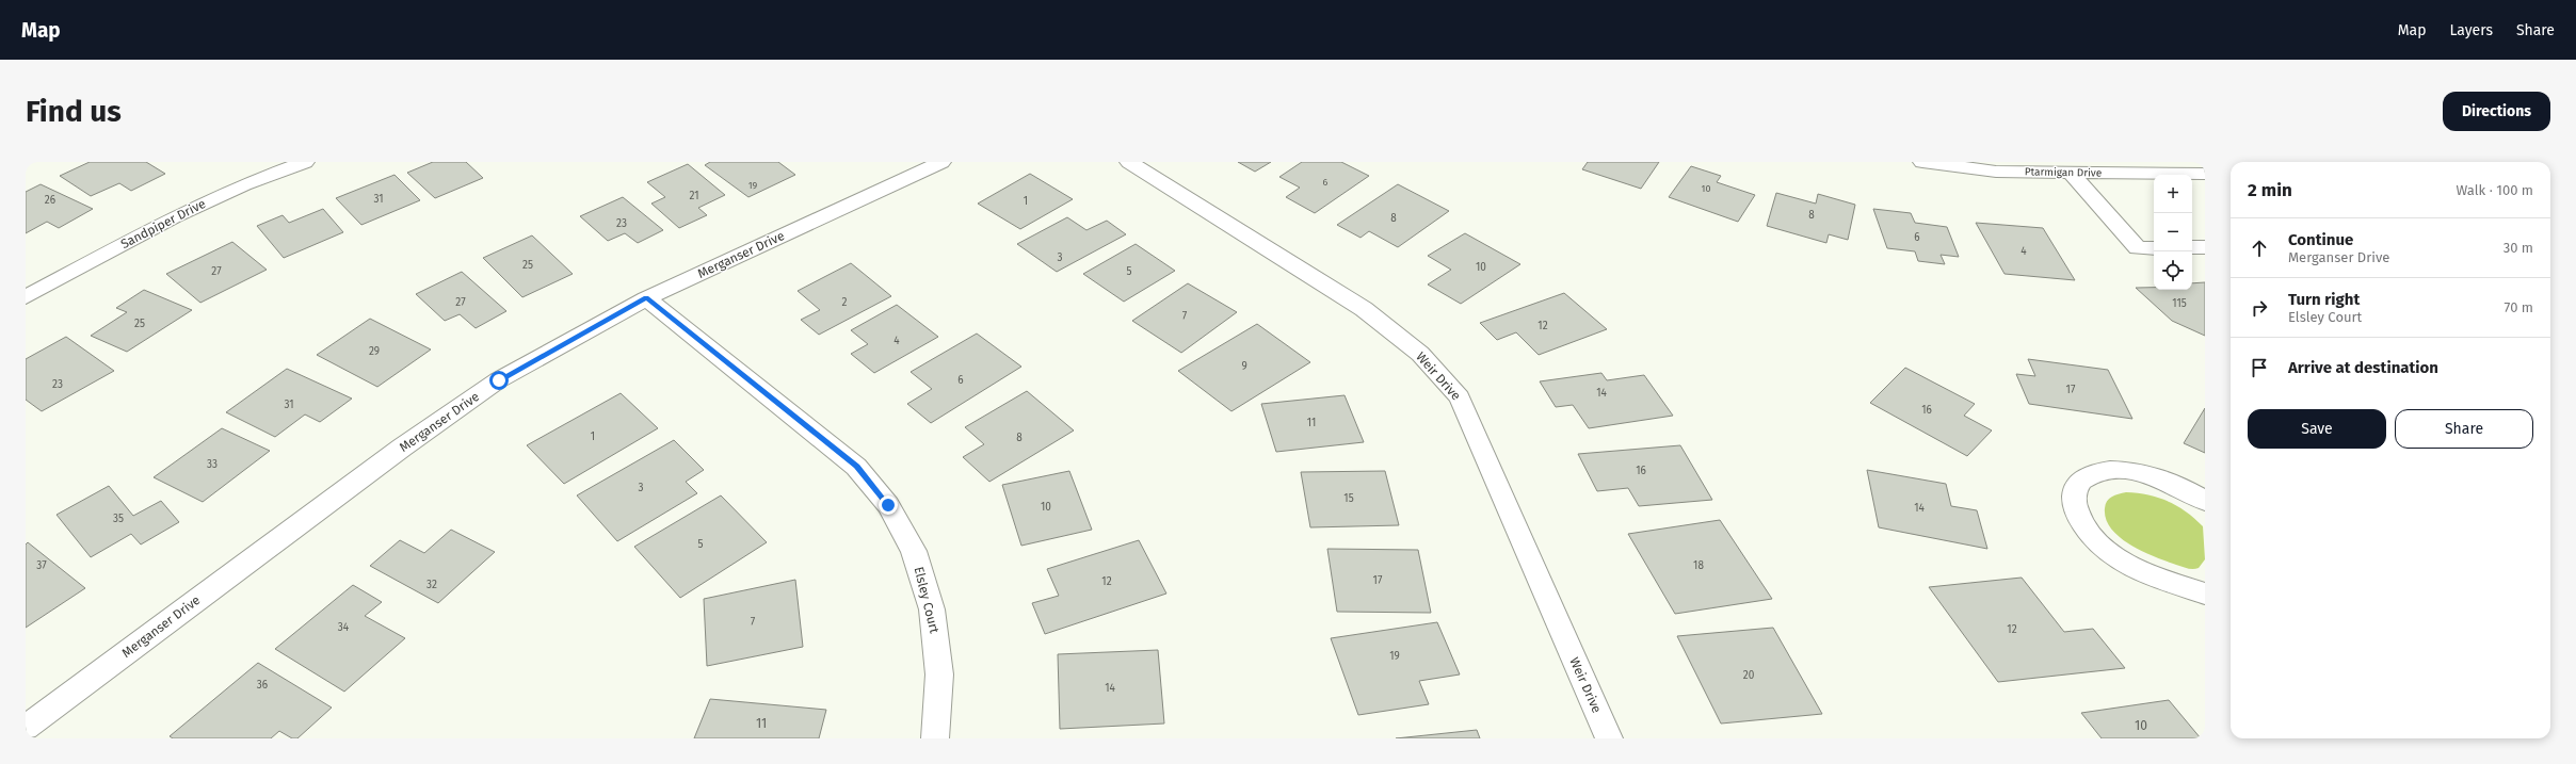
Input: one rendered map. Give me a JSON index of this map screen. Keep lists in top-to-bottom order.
{
  "streets": {
    "street": [
      "Ptarmigan Drive",
      "Sandpiper Drive",
      "Merganser Drive",
      "Weir Drive",
      "Elsley Court"
    ]
  },
  "crossings": [
    ["Merganser Drive", "Elsley Court"]
  ],
  "house_numbers": [
    "6",
    "19",
    "10",
    "21",
    "31",
    "26",
    "1",
    "8",
    "8",
    "23",
    "6",
    "4",
    "3",
    "25",
    "10",
    "27",
    "5",
    "27",
    "2",
    "115",
    "7",
    "25",
    "12",
    "4",
    "29",
    "9",
    "6",
    "23",
    "17",
    "14",
    "31",
    "16",
    "11",
    "1",
    "8",
    "33",
    "16",
    "3",
    "15",
    "10",
    "14",
    "35",
    "5",
    "37",
    "18",
    "17",
    "12",
    "32",
    "7",
    "34",
    "12",
    "19",
    "20",
    "36",
    "14",
    "11",
    "10"
  ],
  "page": {
    "header": "Map",
    "nav": ["Map", "Layers", "Share"],
    "buttons": [
      "Directions",
      ["Save", "Share"]
    ],
    "title": "Find us",
    "heading": ["2 min", "Walk · 100 m"],
    "map_buttons": ["+", "−"],
    "list": [
      ["Continue", "Merganser Drive", "30 m"],
      ["Turn right", "Elsley Court", "70 m"],
      "Arrive at destination"
    ]
  }
}
